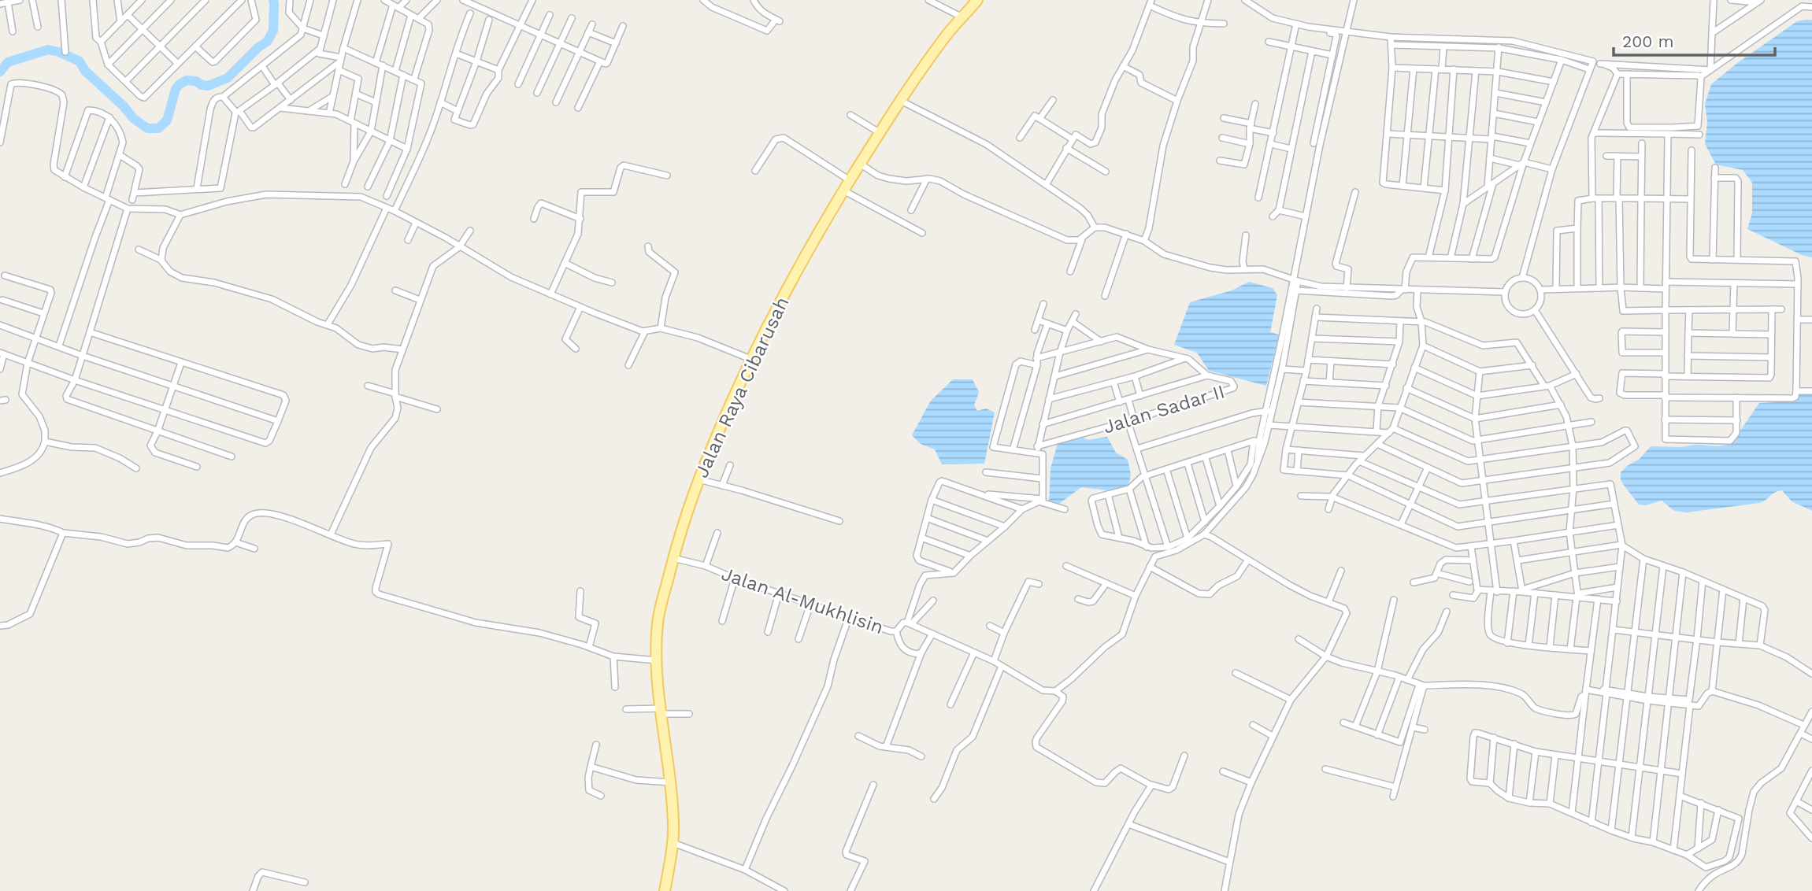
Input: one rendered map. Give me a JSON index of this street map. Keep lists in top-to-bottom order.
{
  "streets": {
    "main road": ["Jalan Raya Cibarusah"],
    "street": ["Jalan Sadar II", "Jalan Al-Mukhlisin"]
  },
  "crossings": [
    ["Jalan Raya Cibarusah", "Jalan Al-Mukhlisin"]
  ],
  "scale_bar": "200 m"
}
